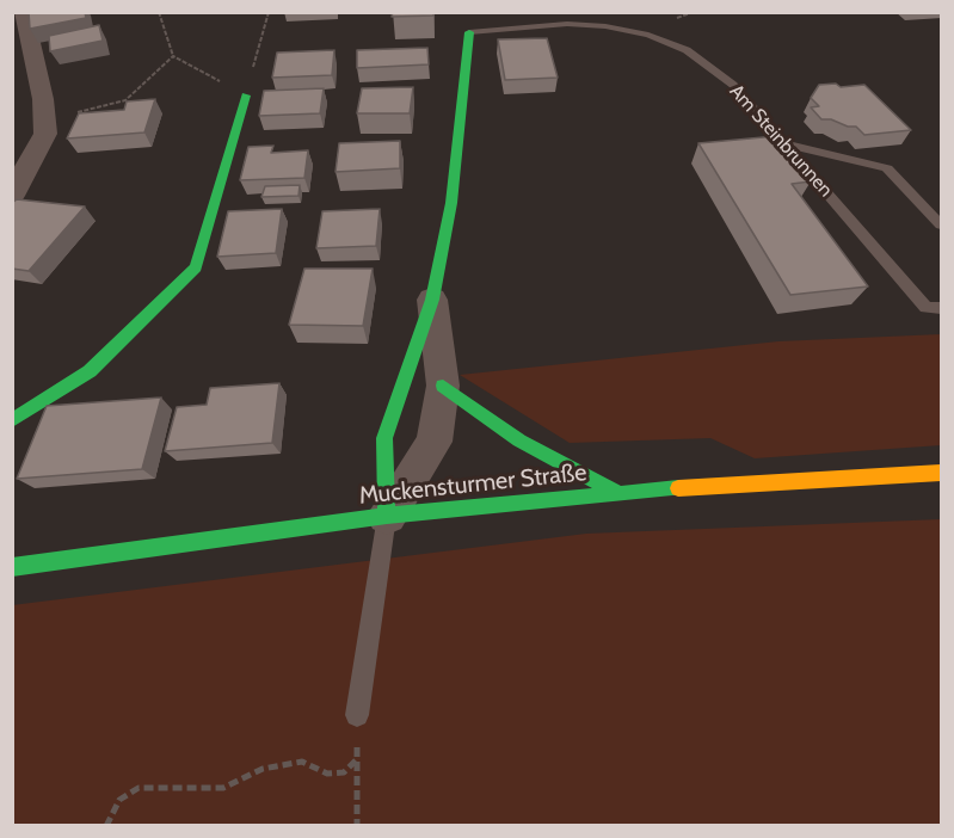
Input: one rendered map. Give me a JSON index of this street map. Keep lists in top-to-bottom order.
{
  "streets": {
    "street": ["Am Steinbrunnen", "Muckensturmer Straße"]
  },
  "crossings": [
    ["Am Steinbrunnen", "Muckensturmer Straße"]
  ]
}
